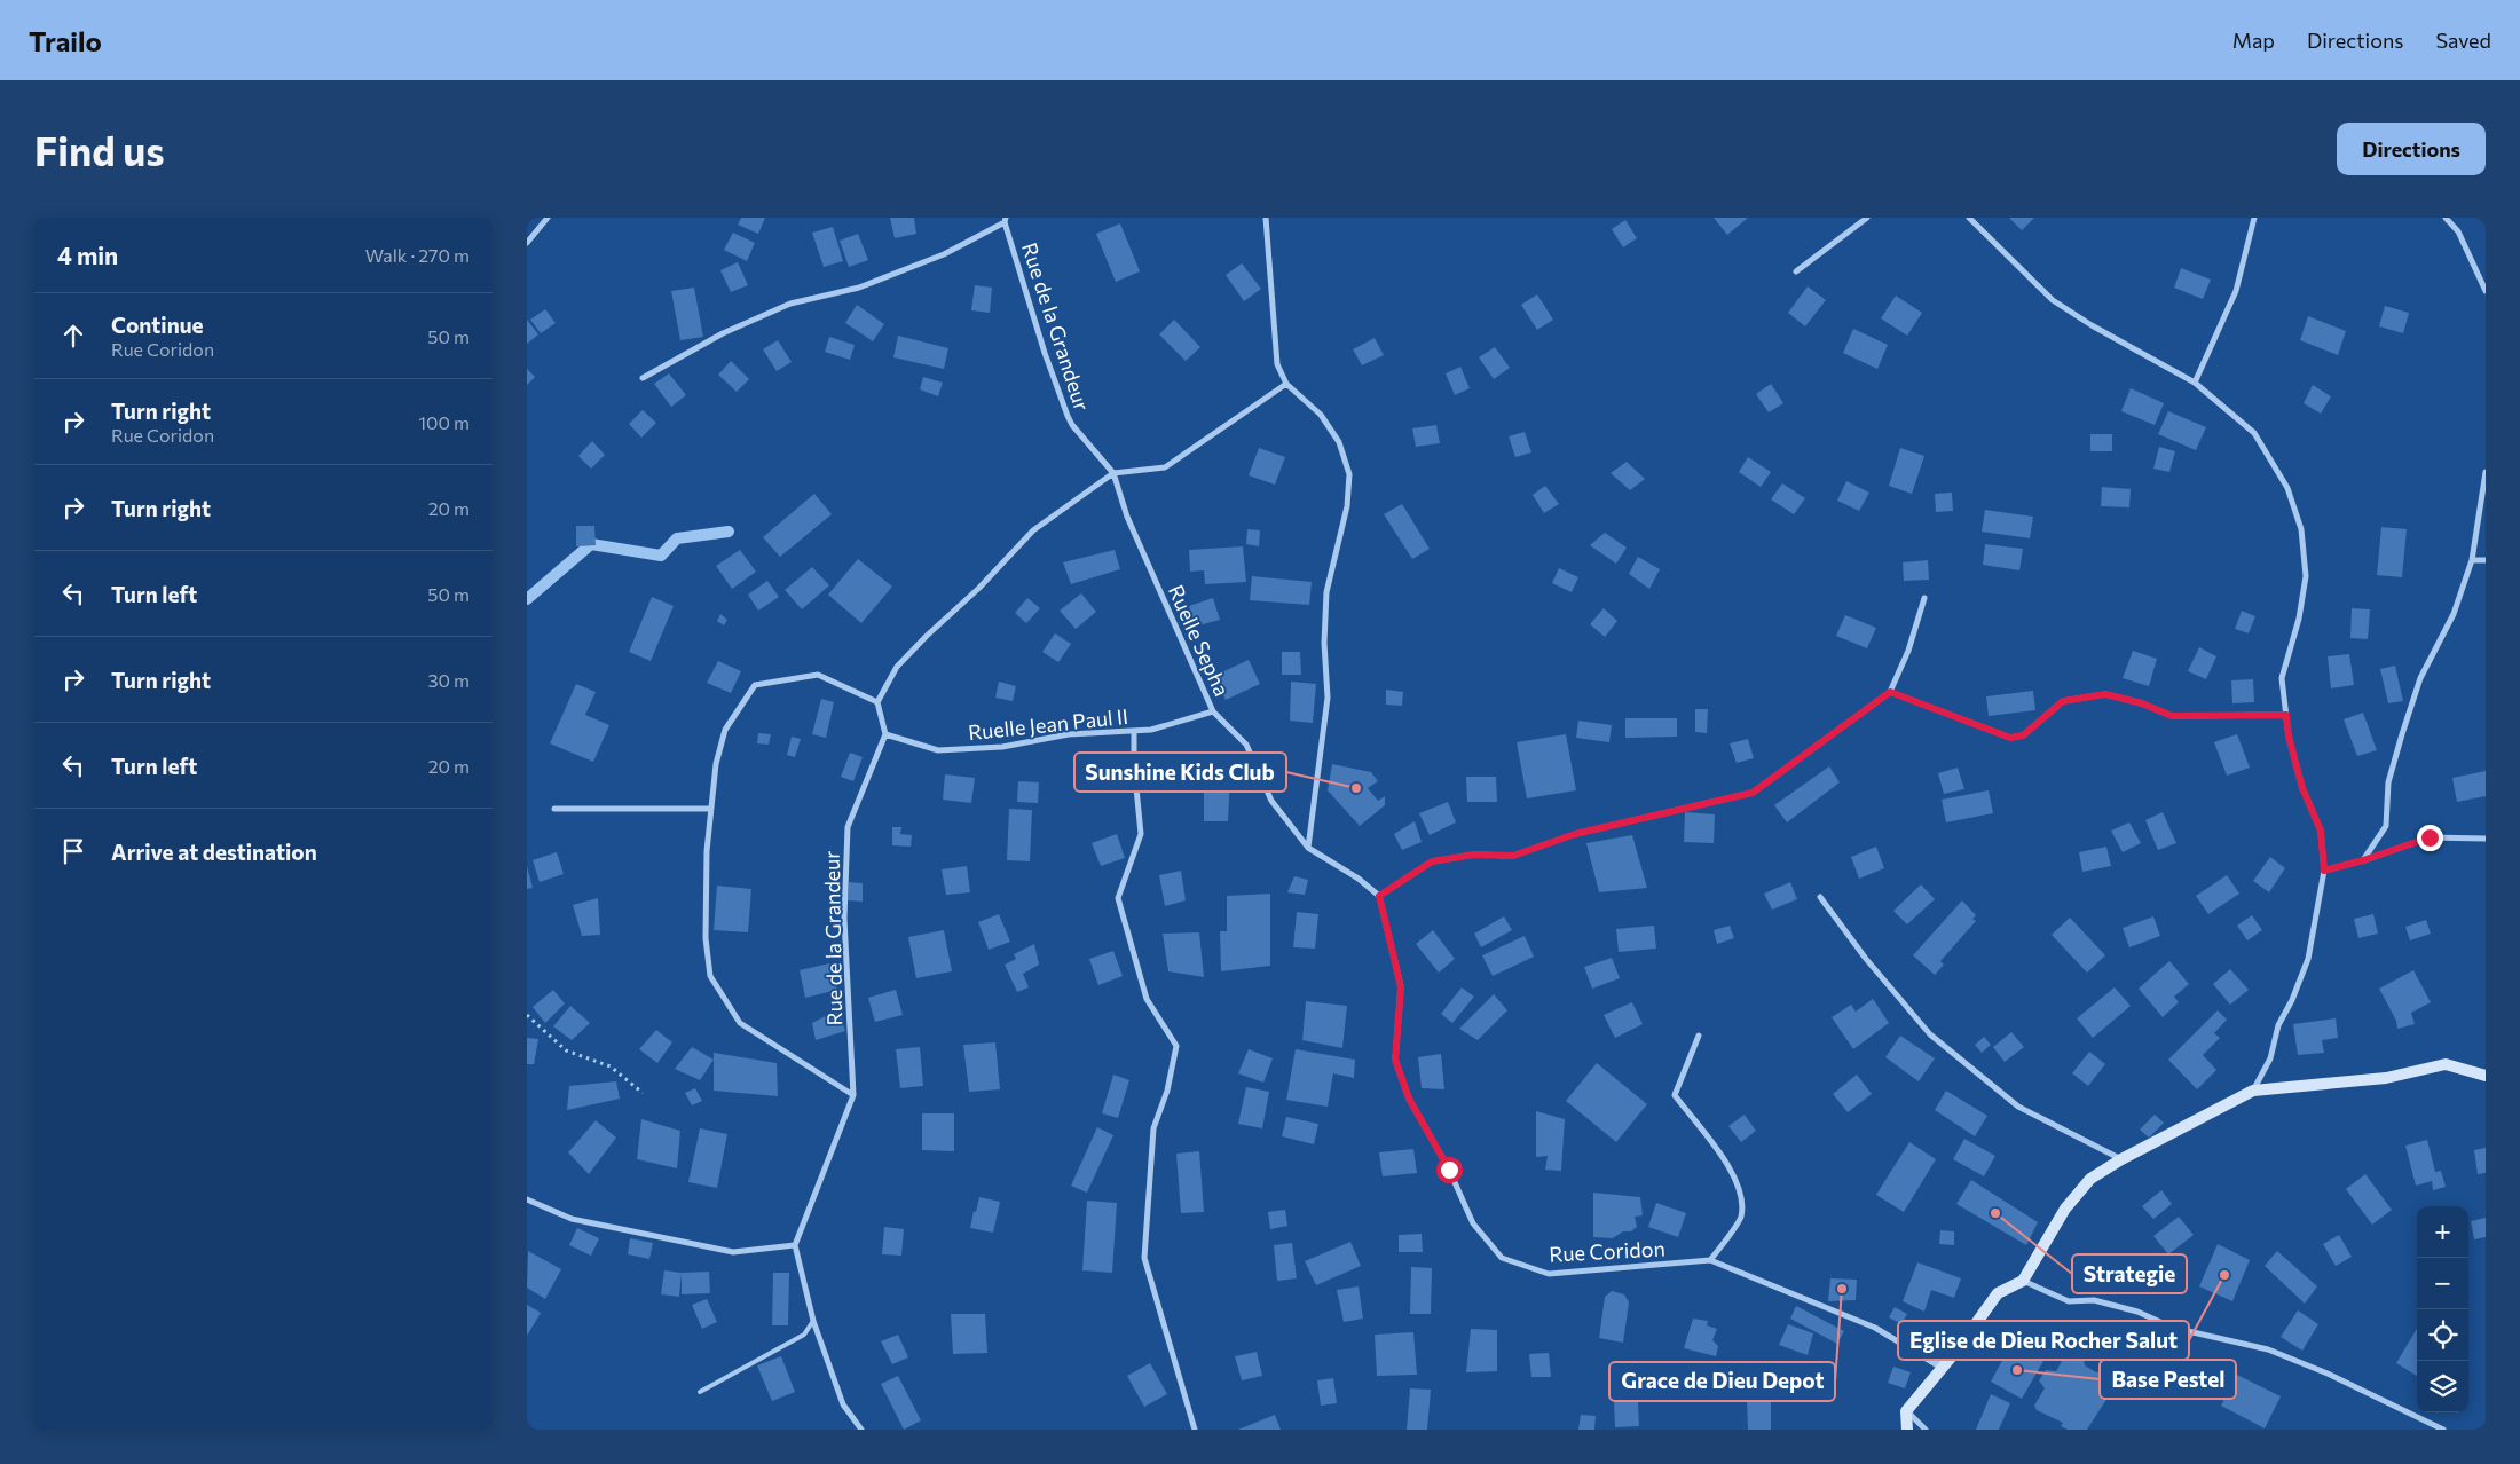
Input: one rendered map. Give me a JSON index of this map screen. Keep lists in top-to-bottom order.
{
  "streets": {
    "street": [
      "Rue de la Grandeur",
      "Ruelle Sepha",
      "Ruelle Jean Paul II",
      "Rue Coridon"
    ]
  },
  "crossings": [
    ["Rue de la Grandeur", "Ruelle Sepha"],
    ["Rue de la Grandeur", "Ruelle Jean Paul II"],
    ["Ruelle Sepha", "Ruelle Jean Paul II"],
    ["Ruelle Sepha", "Rue Coridon"]
  ],
  "places": [
    "Sunshine Kids Club",
    "Strategie",
    "Eglise de Dieu Rocher Salut",
    "Grace de Dieu Depot",
    "Base Pestel"
  ],
  "page": {
    "header": "Trailo",
    "nav": ["Map", "Directions", "Saved"],
    "buttons": "Directions",
    "title": "Find us",
    "heading": ["4 min", "Walk · 270 m"],
    "list": [
      ["Continue", "Rue Coridon", "50 m"],
      ["Turn right", "Rue Coridon", "100 m"],
      ["Turn right", "20 m"],
      ["Turn left", "50 m"],
      ["Turn right", "30 m"],
      ["Turn left", "20 m"],
      "Arrive at destination"
    ],
    "map_buttons": ["+", "−"]
  }
}
